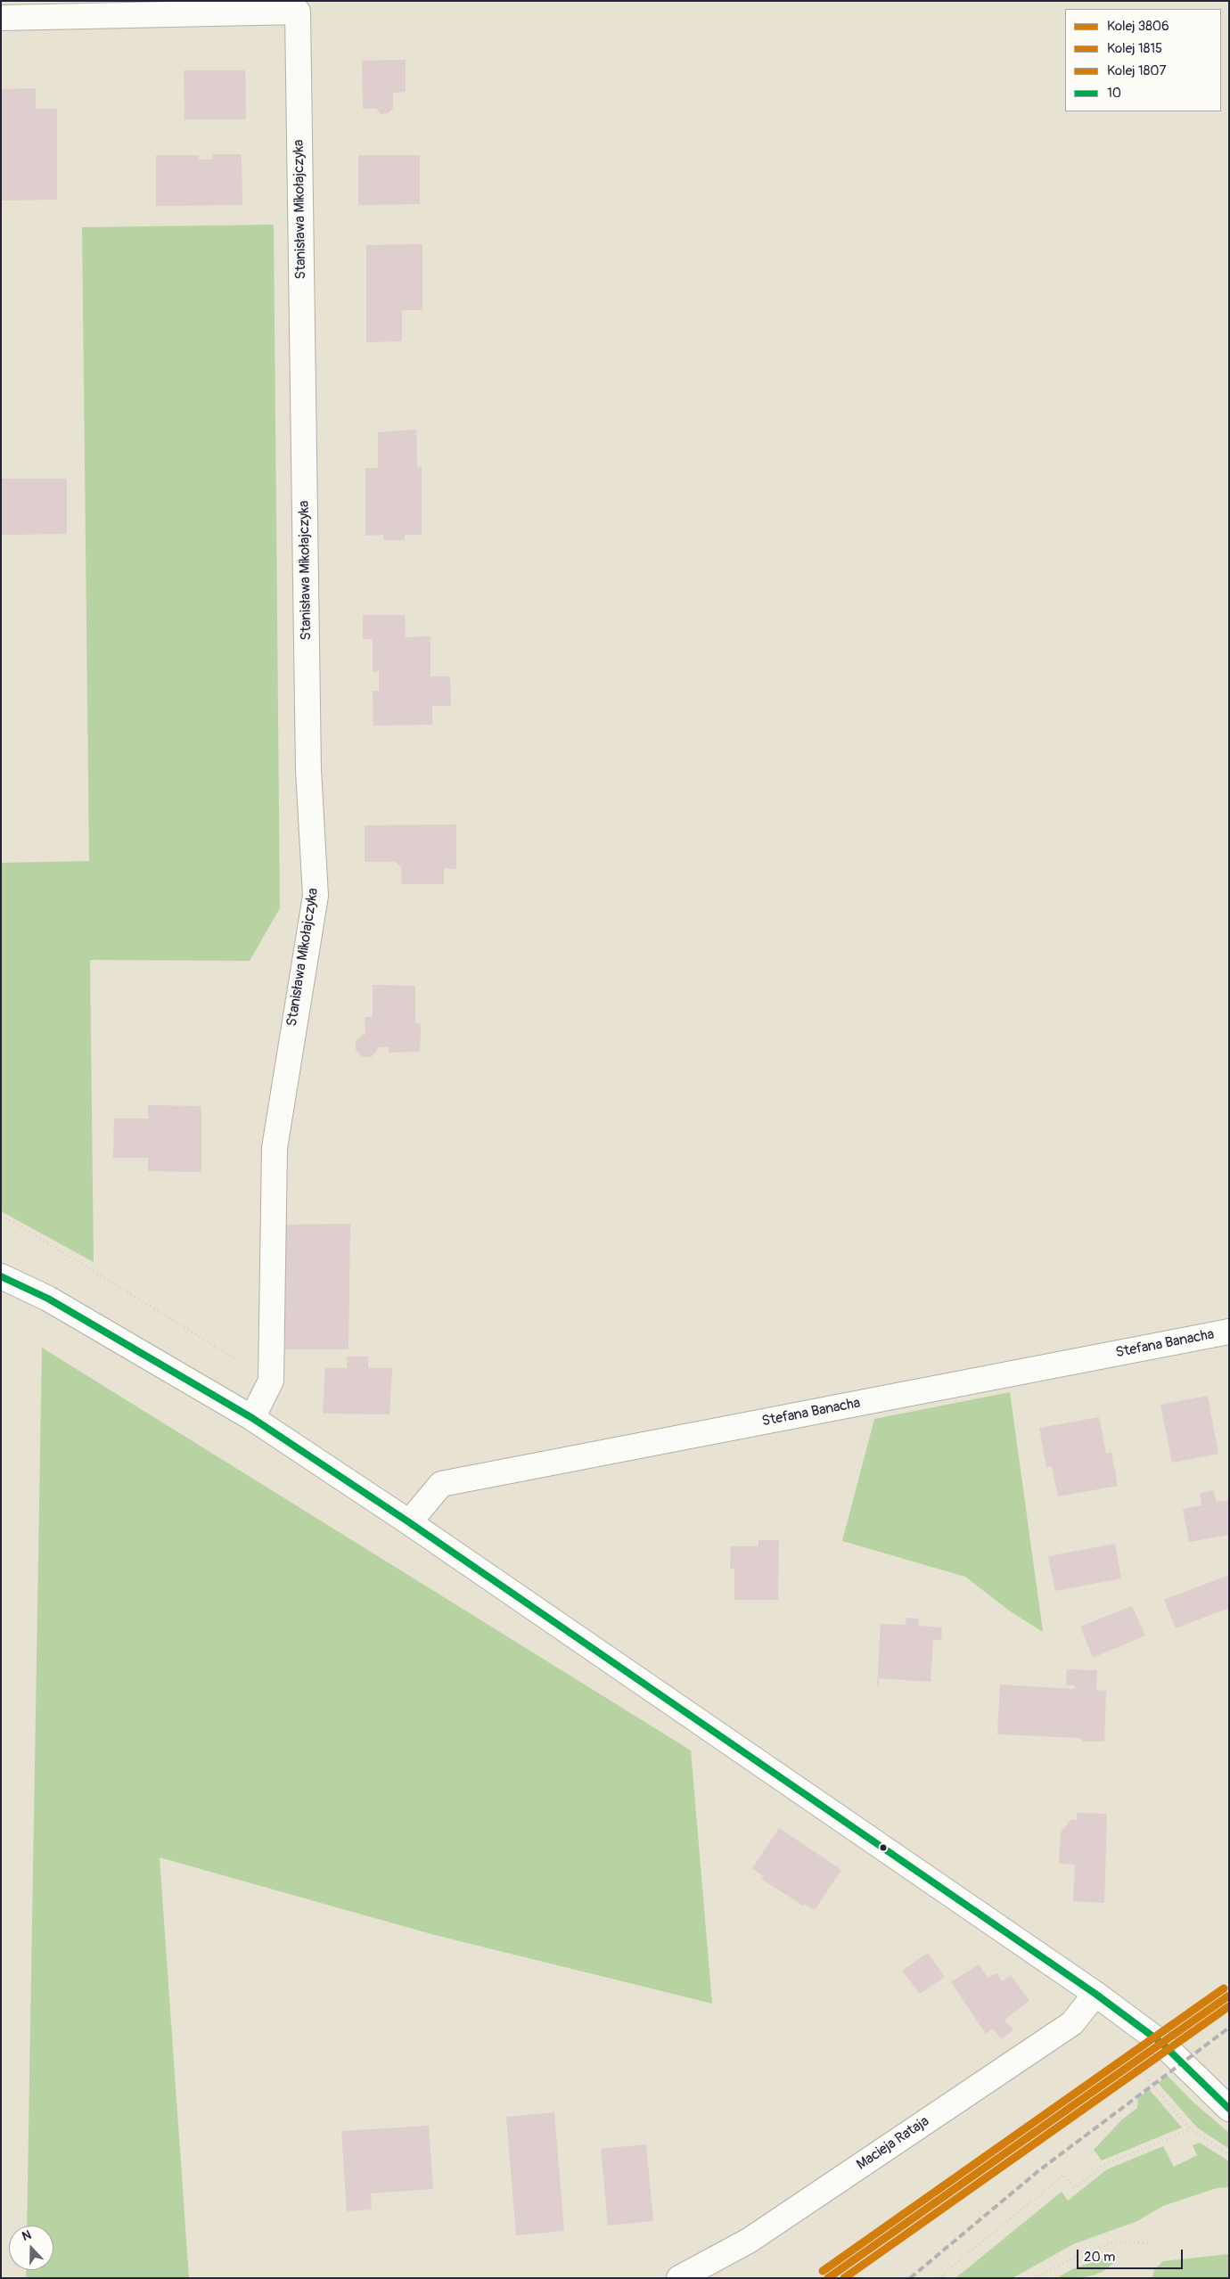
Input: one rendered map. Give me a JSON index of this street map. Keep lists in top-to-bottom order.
{
  "streets": {
    "street": ["Stanisława Mikołajczyka", "Stefana Banacha", "Macieja Rataja"]
  },
  "lines": [
    "transit line 10",
    "rail line 1807",
    "rail line 3806",
    "rail line 1815"
  ],
  "legend": [
    "Kolej 3806",
    "Kolej 1815",
    "Kolej 1807",
    "10"
  ],
  "scale_bar": "20 m",
  "north": "top"
}
